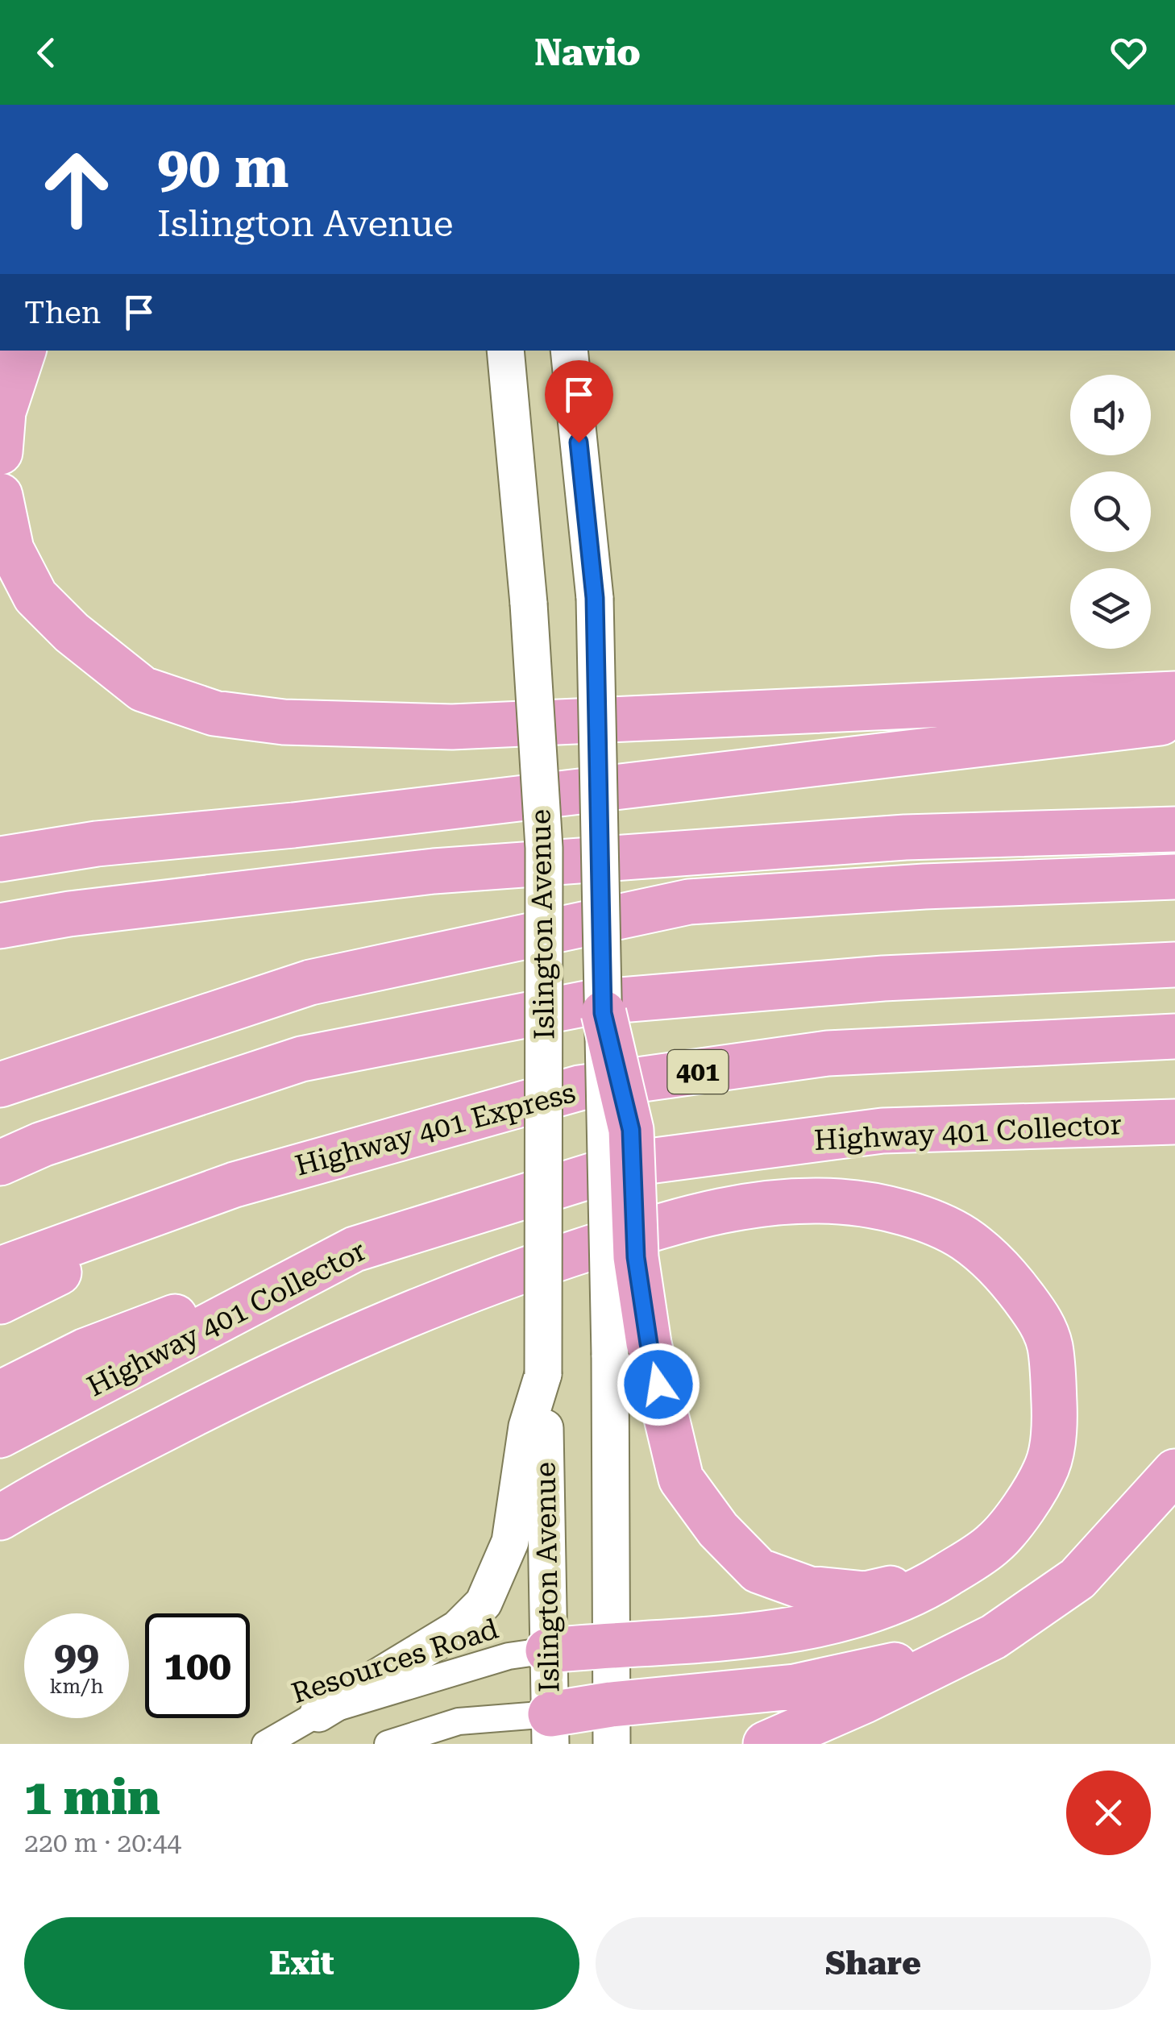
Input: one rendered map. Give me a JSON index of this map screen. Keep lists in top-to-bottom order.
{
  "streets": {
    "highway": ["401", "Highway 401 Express", "Highway 401 Collector"],
    "main road": ["Islington Avenue"],
    "street": ["Resources Road"]
  },
  "crossings": [
    ["Islington Avenue", "Resources Road"]
  ],
  "page": {
    "header": "Navio",
    "turn": ["90 m", "Islington Avenue"],
    "then": "Then",
    "speed": "99 km/h",
    "limit": "100",
    "heading": ["1 min", "220 m · 20:44"],
    "buttons": ["Exit", "Share"]
  }
}
